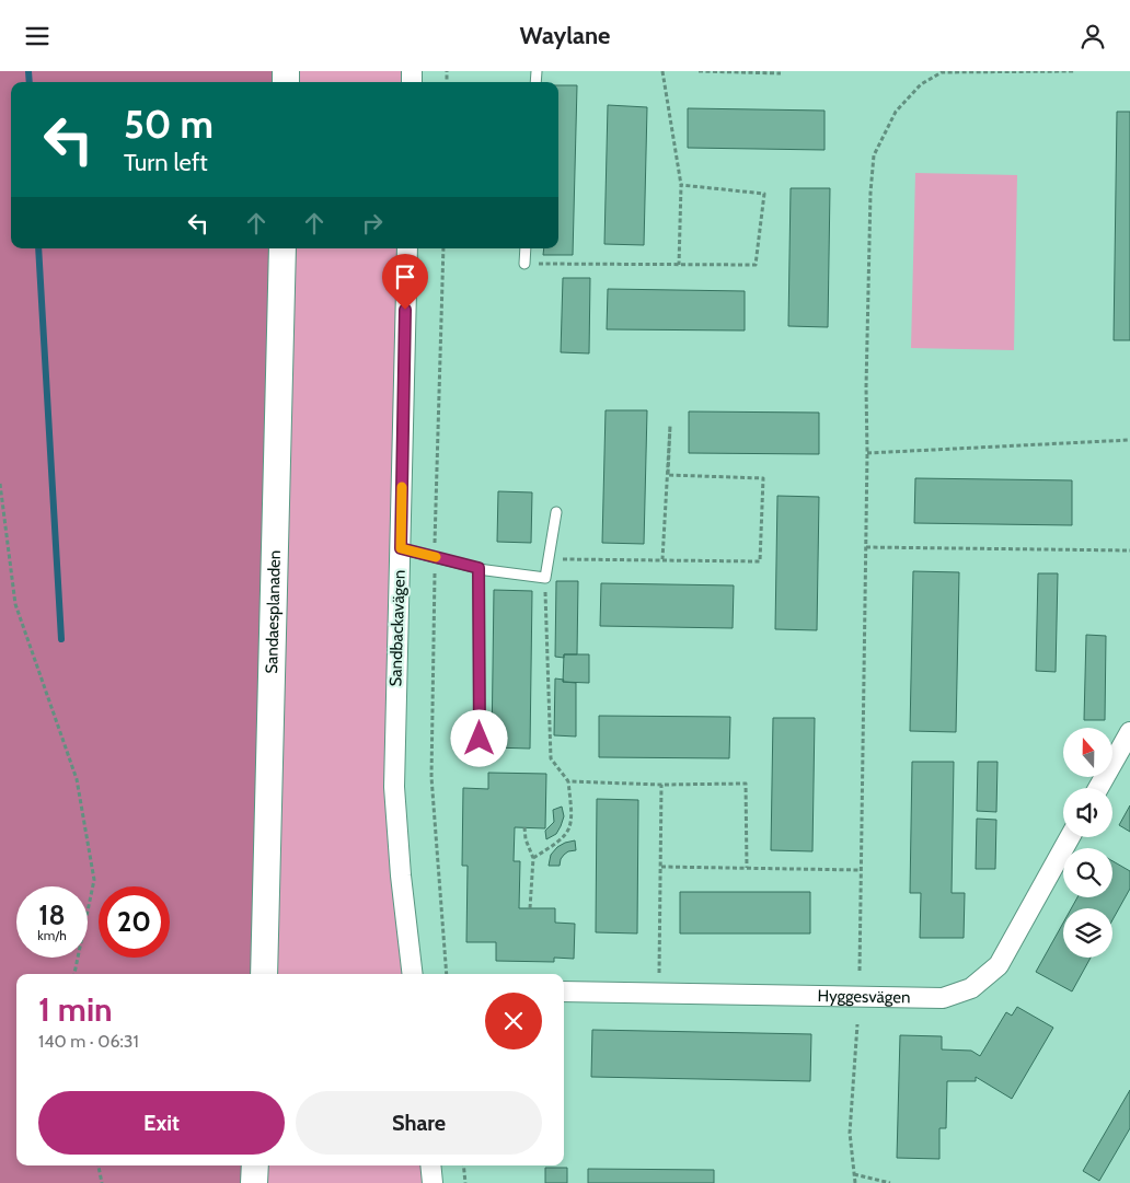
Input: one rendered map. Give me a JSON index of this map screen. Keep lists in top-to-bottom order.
{
  "streets": {
    "main road": ["Sandaesplanaden"],
    "street": ["Sandbackavägen", "Hyggesvägen"]
  },
  "north": "top",
  "page": {
    "header": "Waylane",
    "turn": ["50 m", "Turn left"],
    "speed": "18 km/h",
    "limit": "20",
    "heading": ["1 min", "140 m · 06:31"],
    "buttons": ["Exit", "Share"]
  }
}
